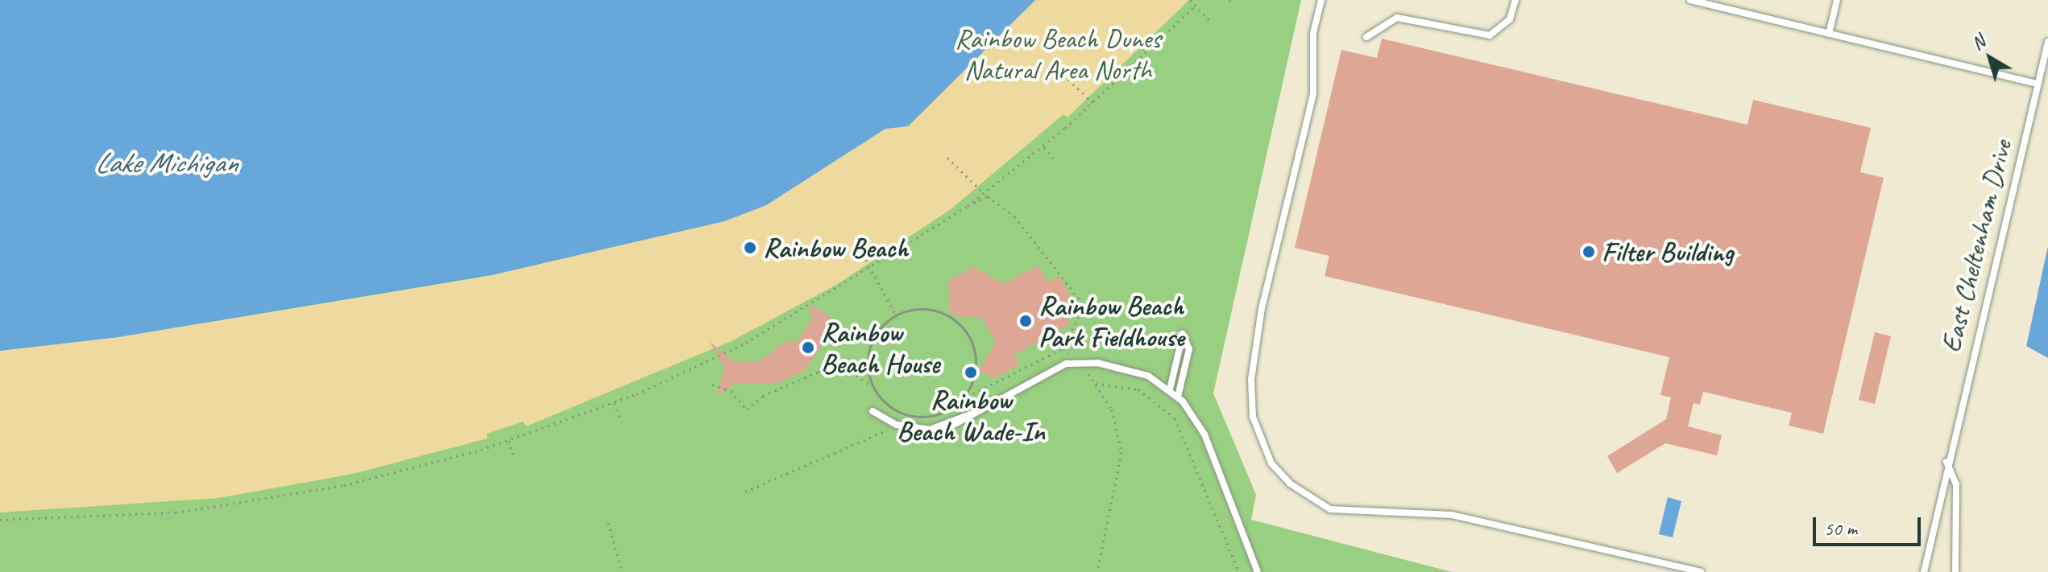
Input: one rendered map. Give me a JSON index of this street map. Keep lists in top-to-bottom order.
{
  "streets": {
    "lane": ["East Cheltenham Drive"]
  },
  "water": ["Lake Michigan"],
  "parks": ["Rainbow Beach Dunes Natural Area North"],
  "places": [
    "Rainbow Beach",
    "Filter Building",
    "Rainbow Beach Park Fieldhouse",
    "Rainbow Beach House",
    "Rainbow Beach Wade-In"
  ],
  "scale_bar": "50 m",
  "north": "top left"
}
